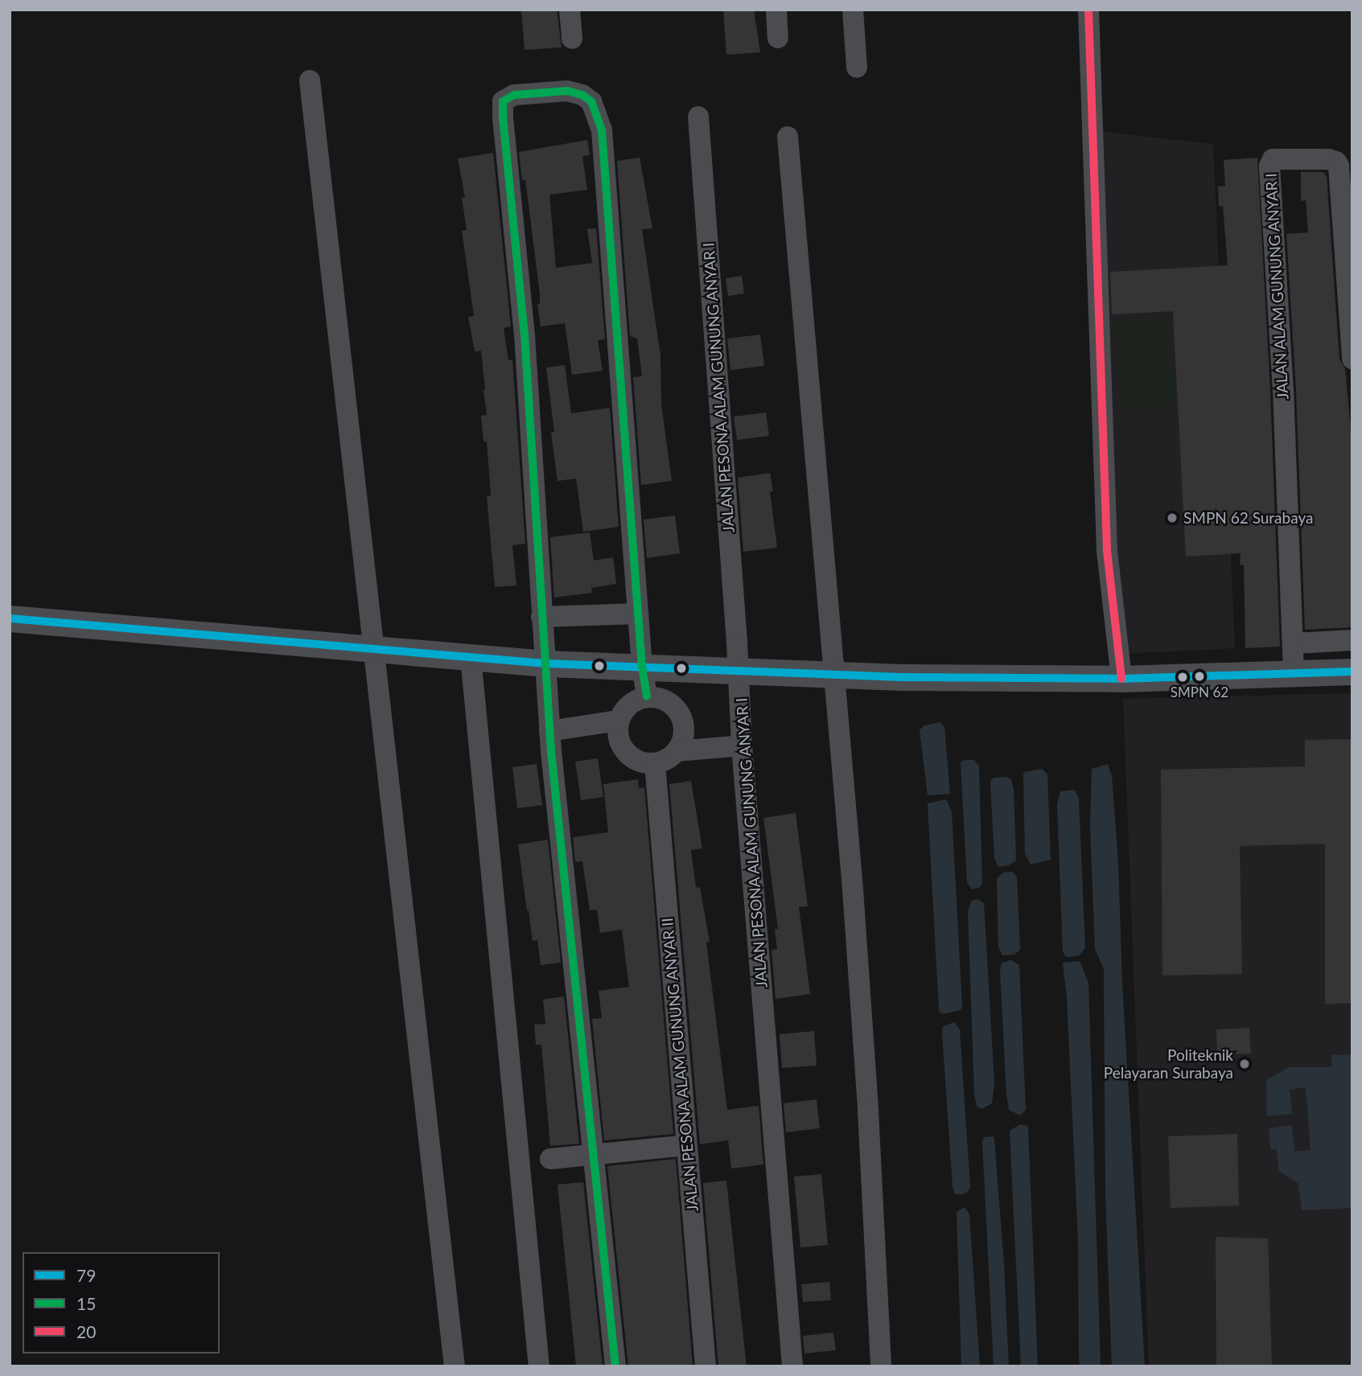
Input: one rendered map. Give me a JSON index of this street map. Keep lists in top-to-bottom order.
{
  "streets": {
    "street": ["JALAN ALAM GUNUNG ANYAR I", "JALAN PESONA ALAM GUNUNG ANYAR I", "JALAN PESONA ALAM GUNUNG ANYAR II"]
  },
  "places": ["SMPN 62 Surabaya", "SMPN 62", "Politeknik Pelayaran Surabaya"],
  "lines": ["transit line 20", "transit line 15", "transit line 79"],
  "legend": ["79", "15", "20"]
}
